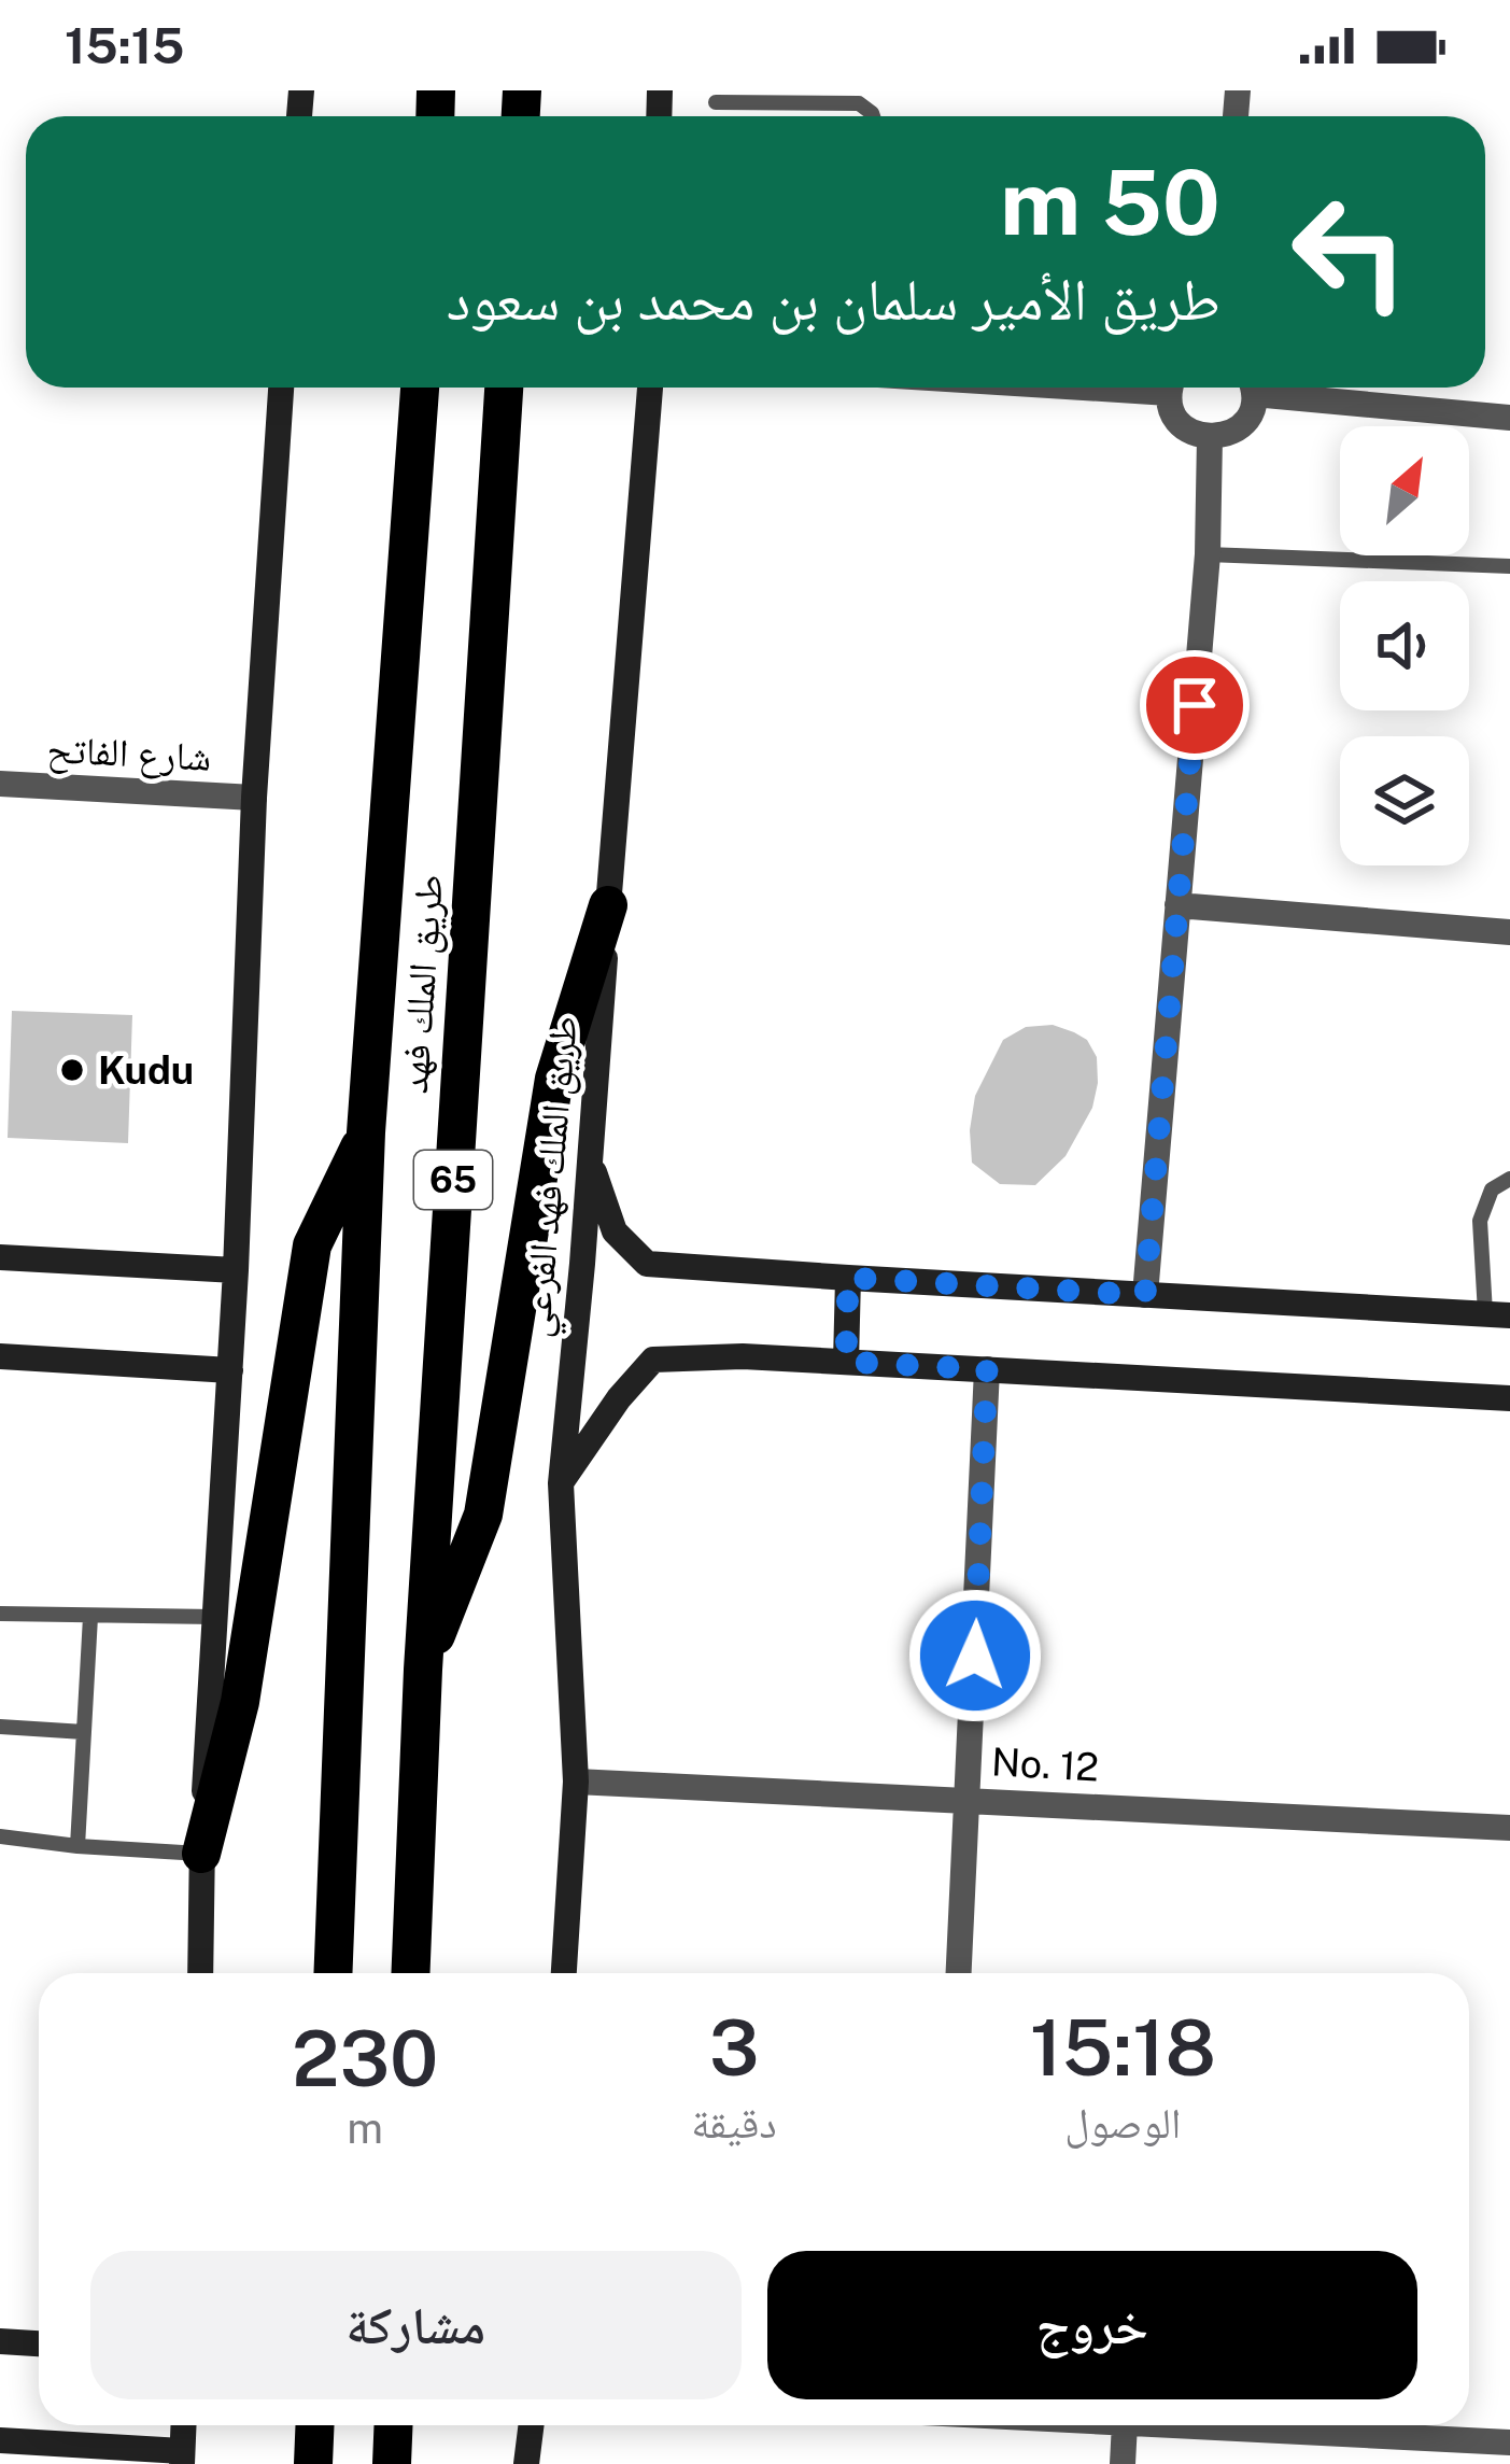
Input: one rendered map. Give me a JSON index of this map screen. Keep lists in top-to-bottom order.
{
  "streets": {
    "highway": ["طريق الملك فهد", "65"],
    "main road": ["طريق الملك فهد الفرعي"],
    "street": ["شارع الفاتح", "No. 12"]
  },
  "crossings": [
    ["طريق الملك فهد الفرعي", "No. 12"]
  ],
  "places": ["Kudu"],
  "north": "top right",
  "page": {
    "status": "15:15",
    "turn": ["50 m", "طريق الأمير سلمان بن محمد بن سعود"],
    "eta": [
      "15:18",
      "الوصول",
      "3",
      "دقيقة",
      "230",
      "m"
    ],
    "buttons": ["خروج", "مشاركة"]
  }
}
